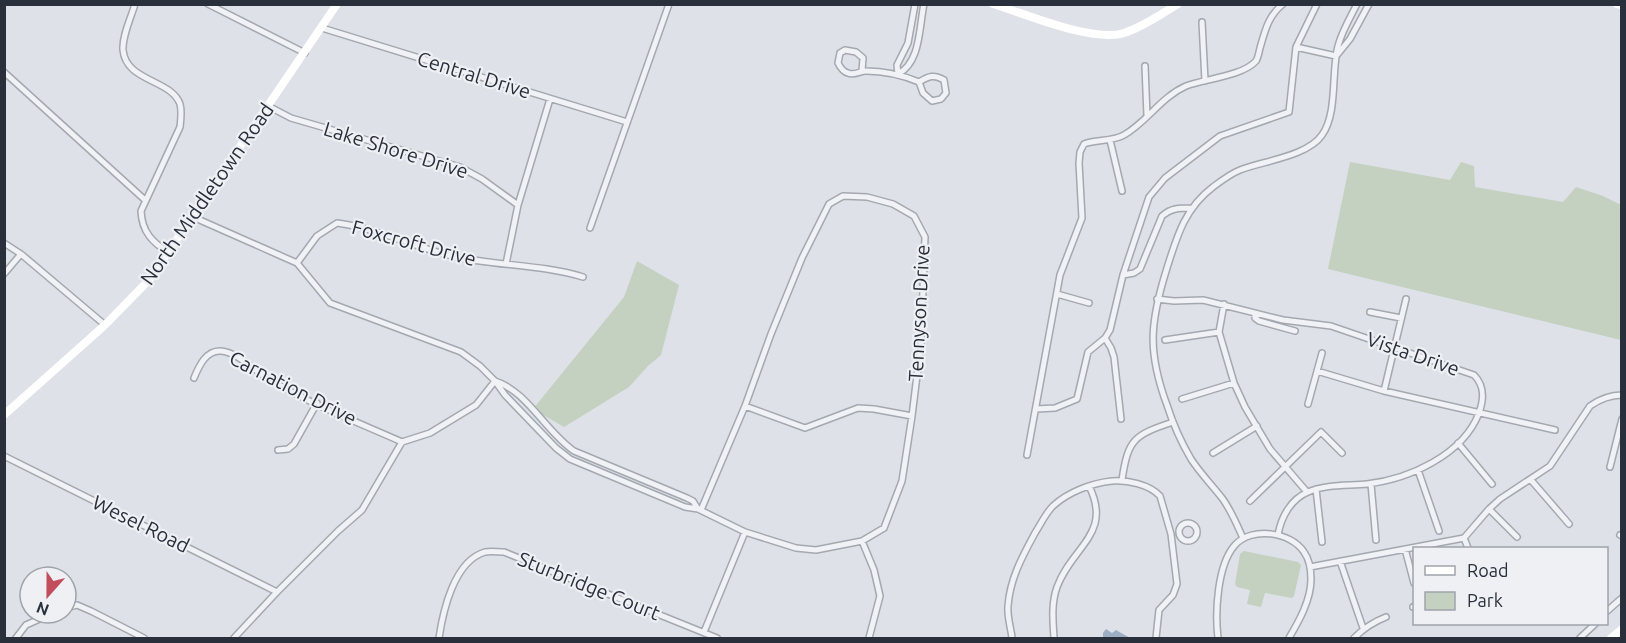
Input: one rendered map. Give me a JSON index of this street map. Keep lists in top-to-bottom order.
{
  "streets": {
    "street": [
      "Central Drive",
      "Lake Shore Drive",
      "North Middletown Road",
      "Foxcroft Drive",
      "Tennyson Drive",
      "Vista Drive",
      "Carnation Drive",
      "Wesel Road",
      "Sturbridge Court"
    ]
  },
  "crossings": [
    ["Central Drive", "North Middletown Road"],
    ["Lake Shore Drive", "North Middletown Road"],
    ["North Middletown Road", "Tennyson Drive"],
    ["Foxcroft Drive", "Tennyson Drive"]
  ],
  "legend": ["Road", "Park"],
  "north": "bottom"
}
